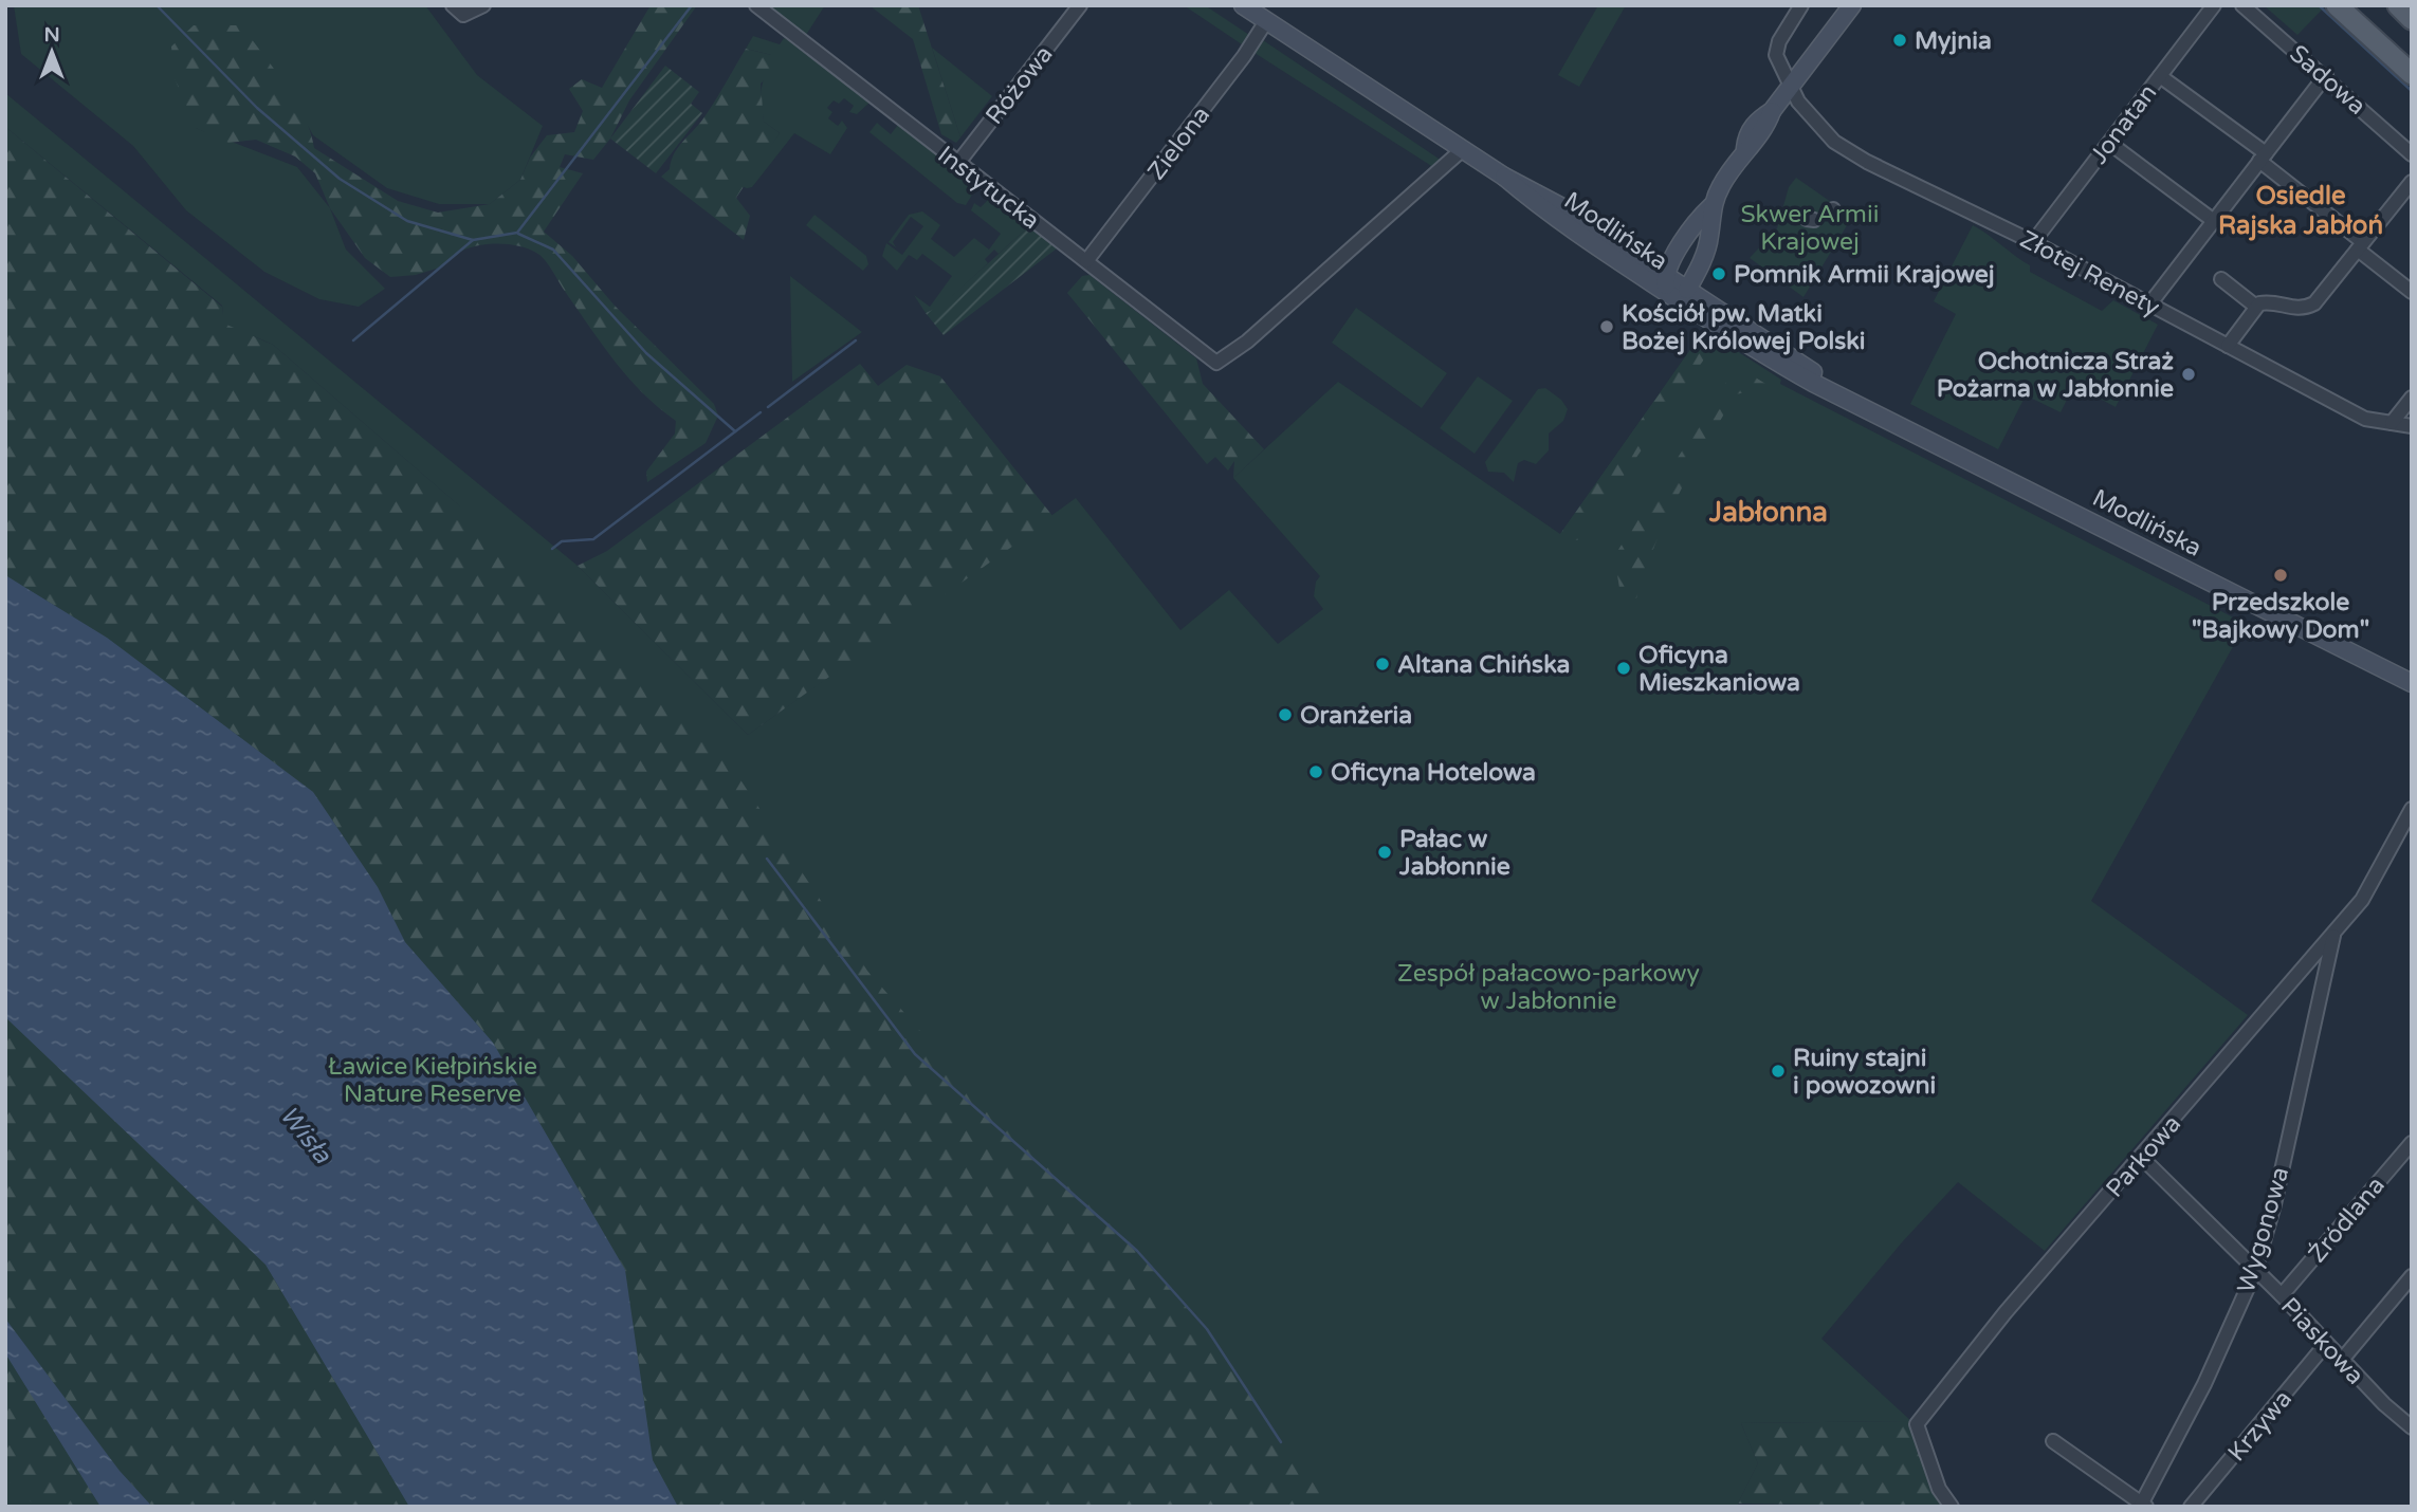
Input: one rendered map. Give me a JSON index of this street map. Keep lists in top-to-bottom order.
{
  "streets": {
    "main road": ["Modlińska"],
    "street": [
      "Sadowa",
      "Różowa",
      "Jonatan",
      "Zielona",
      "Instytucka",
      "Złotej Renety",
      "Parkowa",
      "Źródlana",
      "Wygonowa",
      "Piaskowa",
      "Krzywa"
    ]
  },
  "crossings": [
    ["Różowa", "Instytucka"],
    ["Jonatan", "Złotej Renety"],
    ["Zielona", "Instytucka"],
    ["Zielona", "Modlińska"],
    ["Instytucka", "Modlińska"],
    ["Parkowa", "Wygonowa"],
    ["Parkowa", "Piaskowa"],
    ["Źródlana", "Piaskowa"],
    ["Wygonowa", "Piaskowa"],
    ["Piaskowa", "Krzywa"]
  ],
  "districts": ["Osiedle Rajska Jabłoń", "Jabłonna"],
  "water": ["Wisła"],
  "parks": ["Skwer Armii Krajowej", "Zespół pałacowo-parkowy w Jabłonnie", "Ławice Kiełpińskie Nature Reserve"],
  "places": [
    "Myjnia",
    "Pomnik Armii Krajowej",
    "Kościół pw. Matki Bożej Królowej Polski",
    "Ochotnicza Straż Pożarna w Jabłonnie",
    "Przedszkole \"Bajkowy Dom\"",
    "Altana Chińska",
    "Oficyna Mieszkaniowa",
    "Oranżeria",
    "Oficyna Hotelowa",
    "Pałac w Jabłonnie",
    "Ruiny stajni i powozowni"
  ],
  "north": "top"
}
